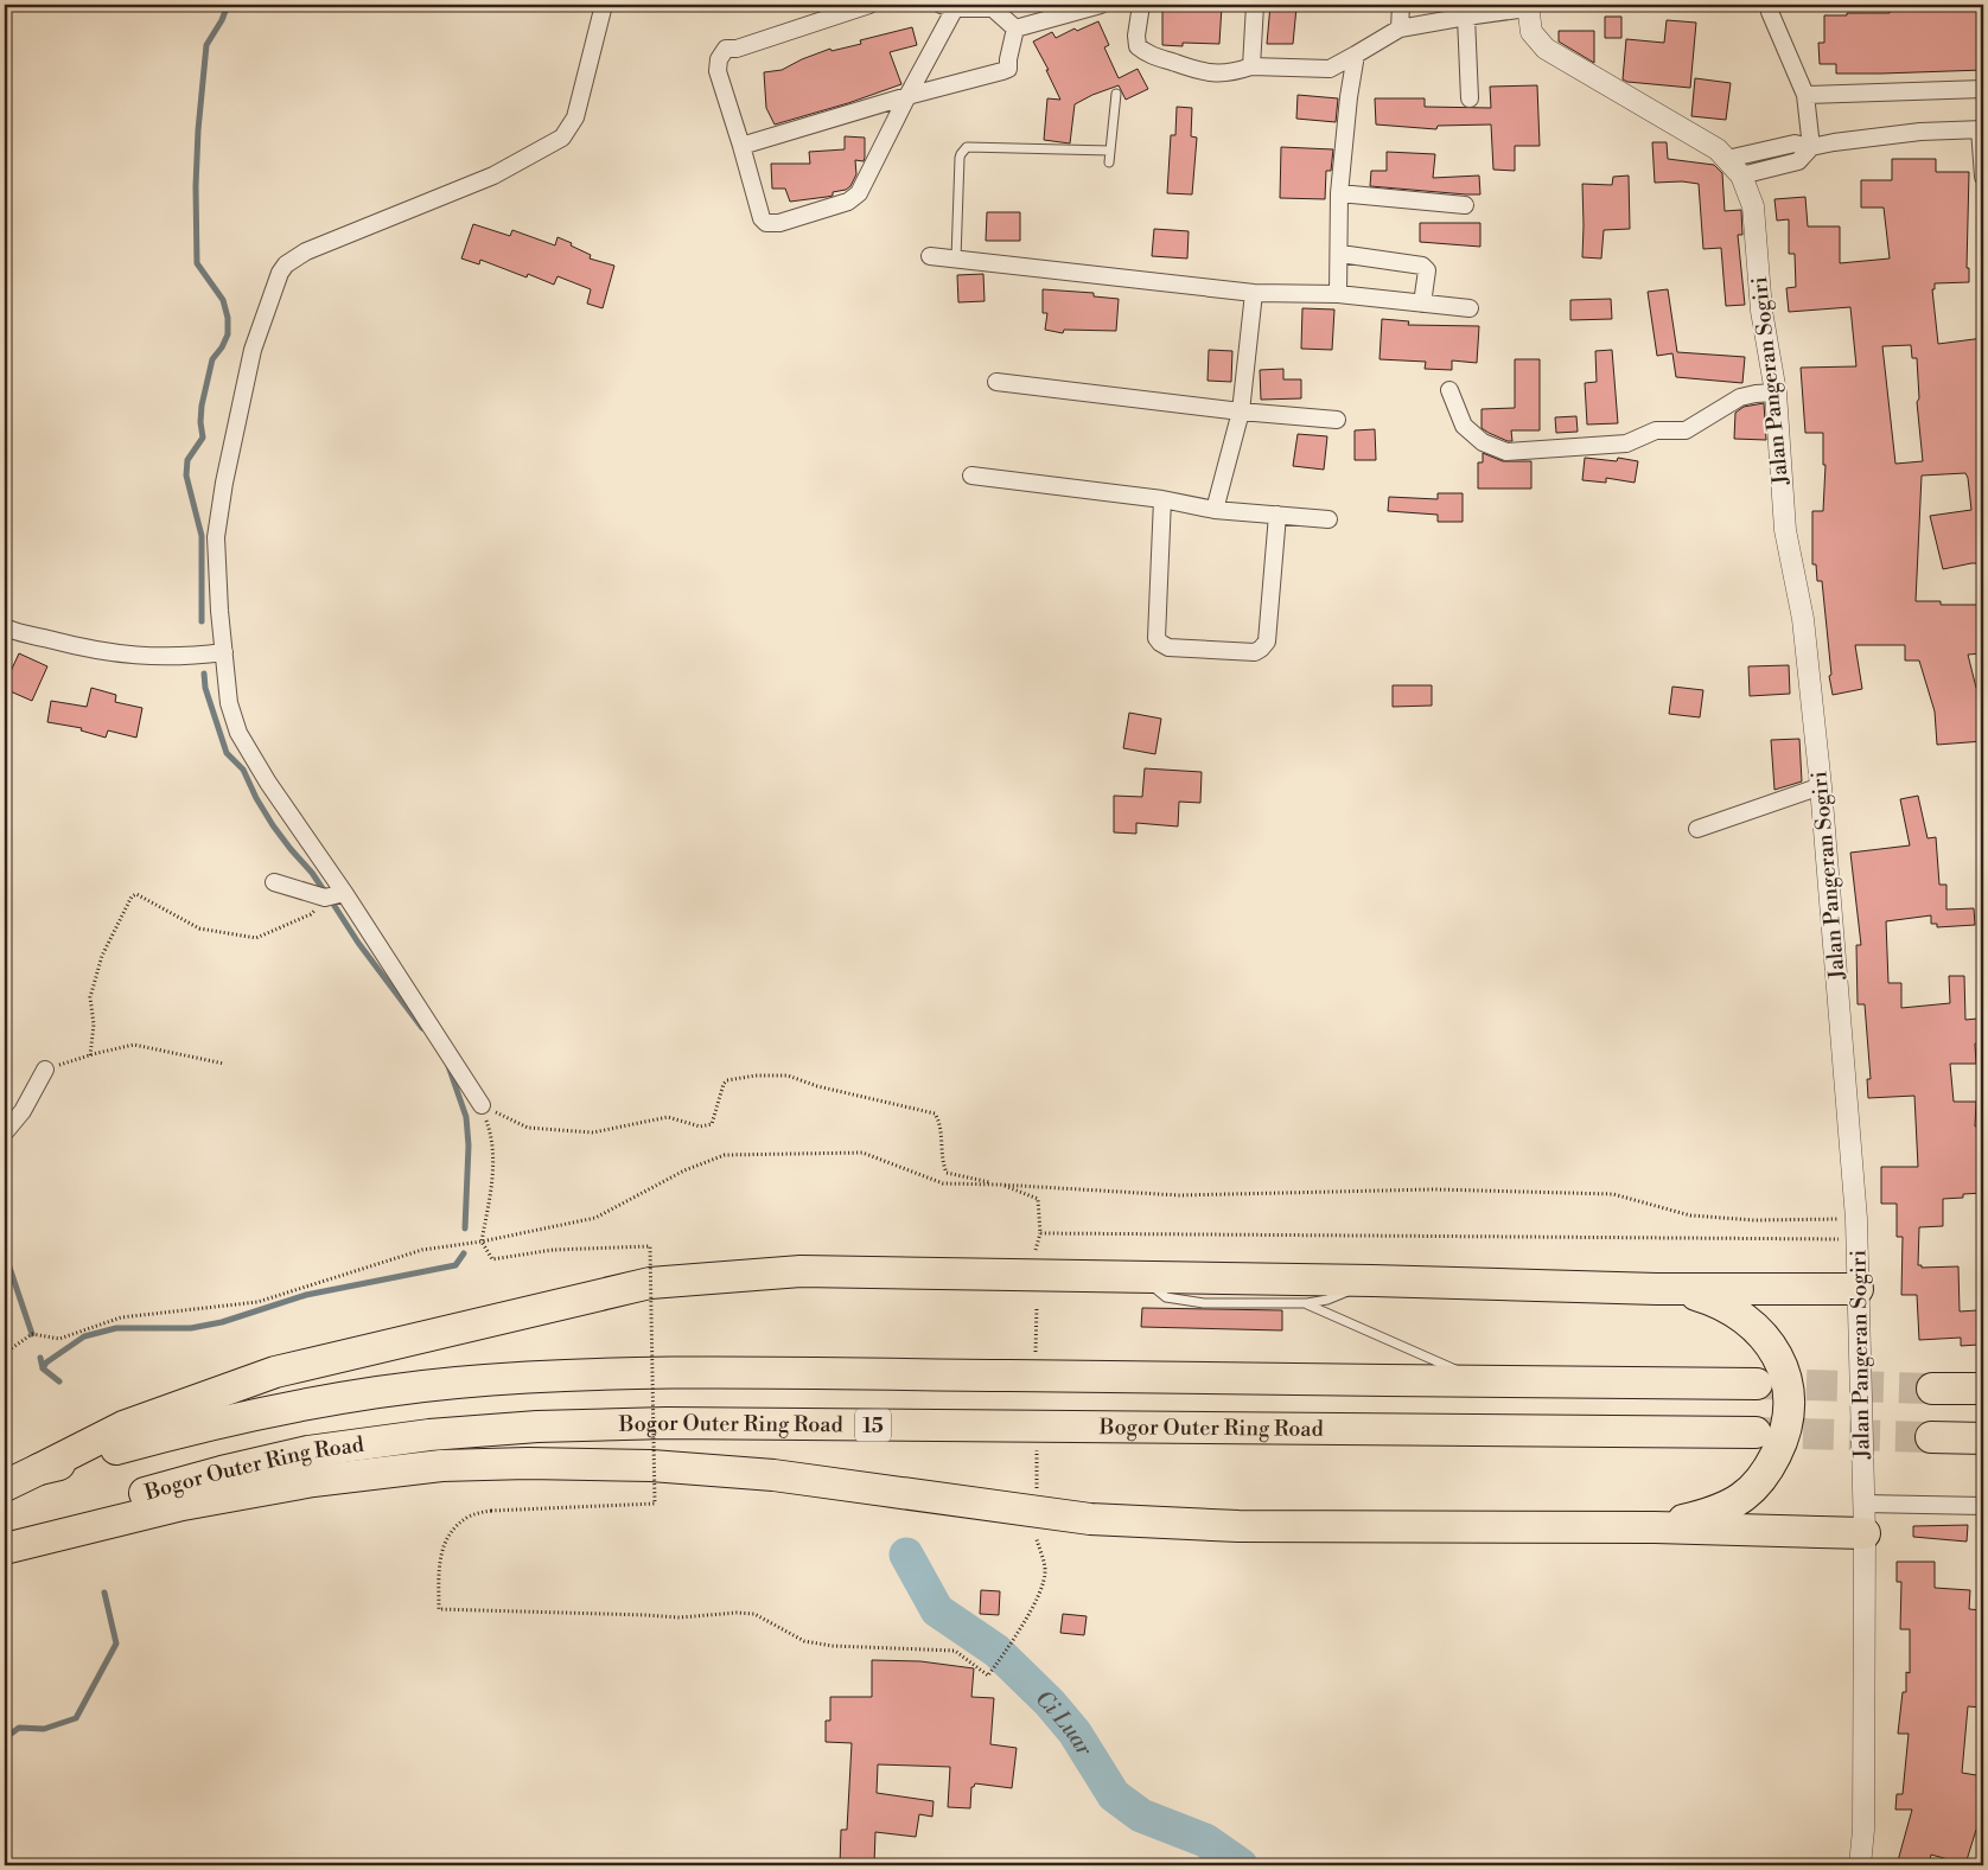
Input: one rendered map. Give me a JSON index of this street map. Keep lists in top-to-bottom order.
{
  "streets": {
    "highway": ["Bogor Outer Ring Road", "15"],
    "street": ["Jalan Pangeran Sogiri"]
  },
  "water": ["Ci Luar"]
}
